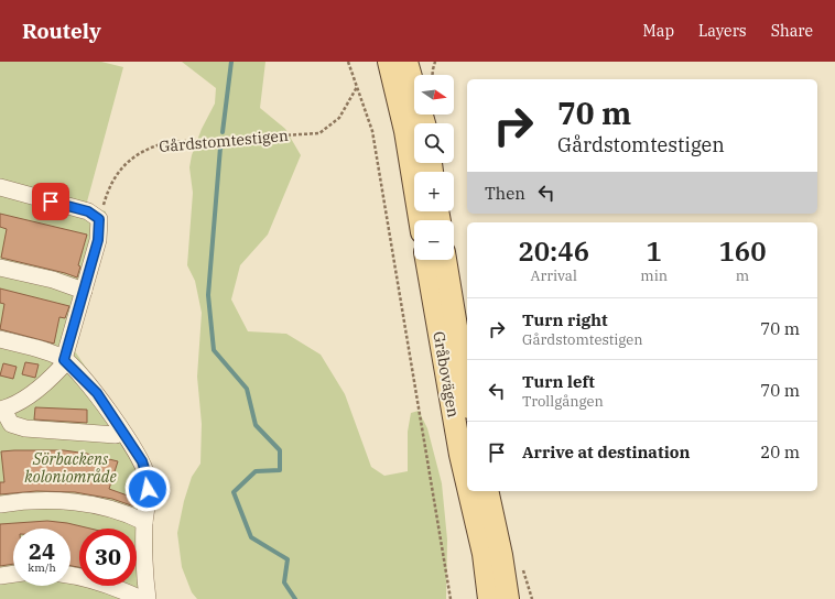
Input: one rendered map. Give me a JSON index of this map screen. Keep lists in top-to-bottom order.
{
  "streets": {
    "main road": ["Gråbovägen"],
    "path": ["Gårdstomtestigen"]
  },
  "parks": ["Sörbackens koloniområde"],
  "north": "right",
  "page": {
    "header": "Routely",
    "nav": ["Map", "Layers", "Share"],
    "map_buttons": ["+", "−"],
    "turn": ["70 m", "Gårdstomtestigen"],
    "then": "Then",
    "eta": [
      "20:46",
      "Arrival",
      "1",
      "min",
      "160",
      "m"
    ],
    "list": [
      {
        "name": "Turn right",
        "note": "Gårdstomtestigen",
        "value": "70 m"
      },
      {
        "name": "Turn left",
        "note": "Trollgången",
        "value": "70 m"
      },
      {
        "name": "Arrive at destination",
        "value": "20 m"
      }
    ],
    "speed": "24 km/h",
    "limit": "30"
  }
}
